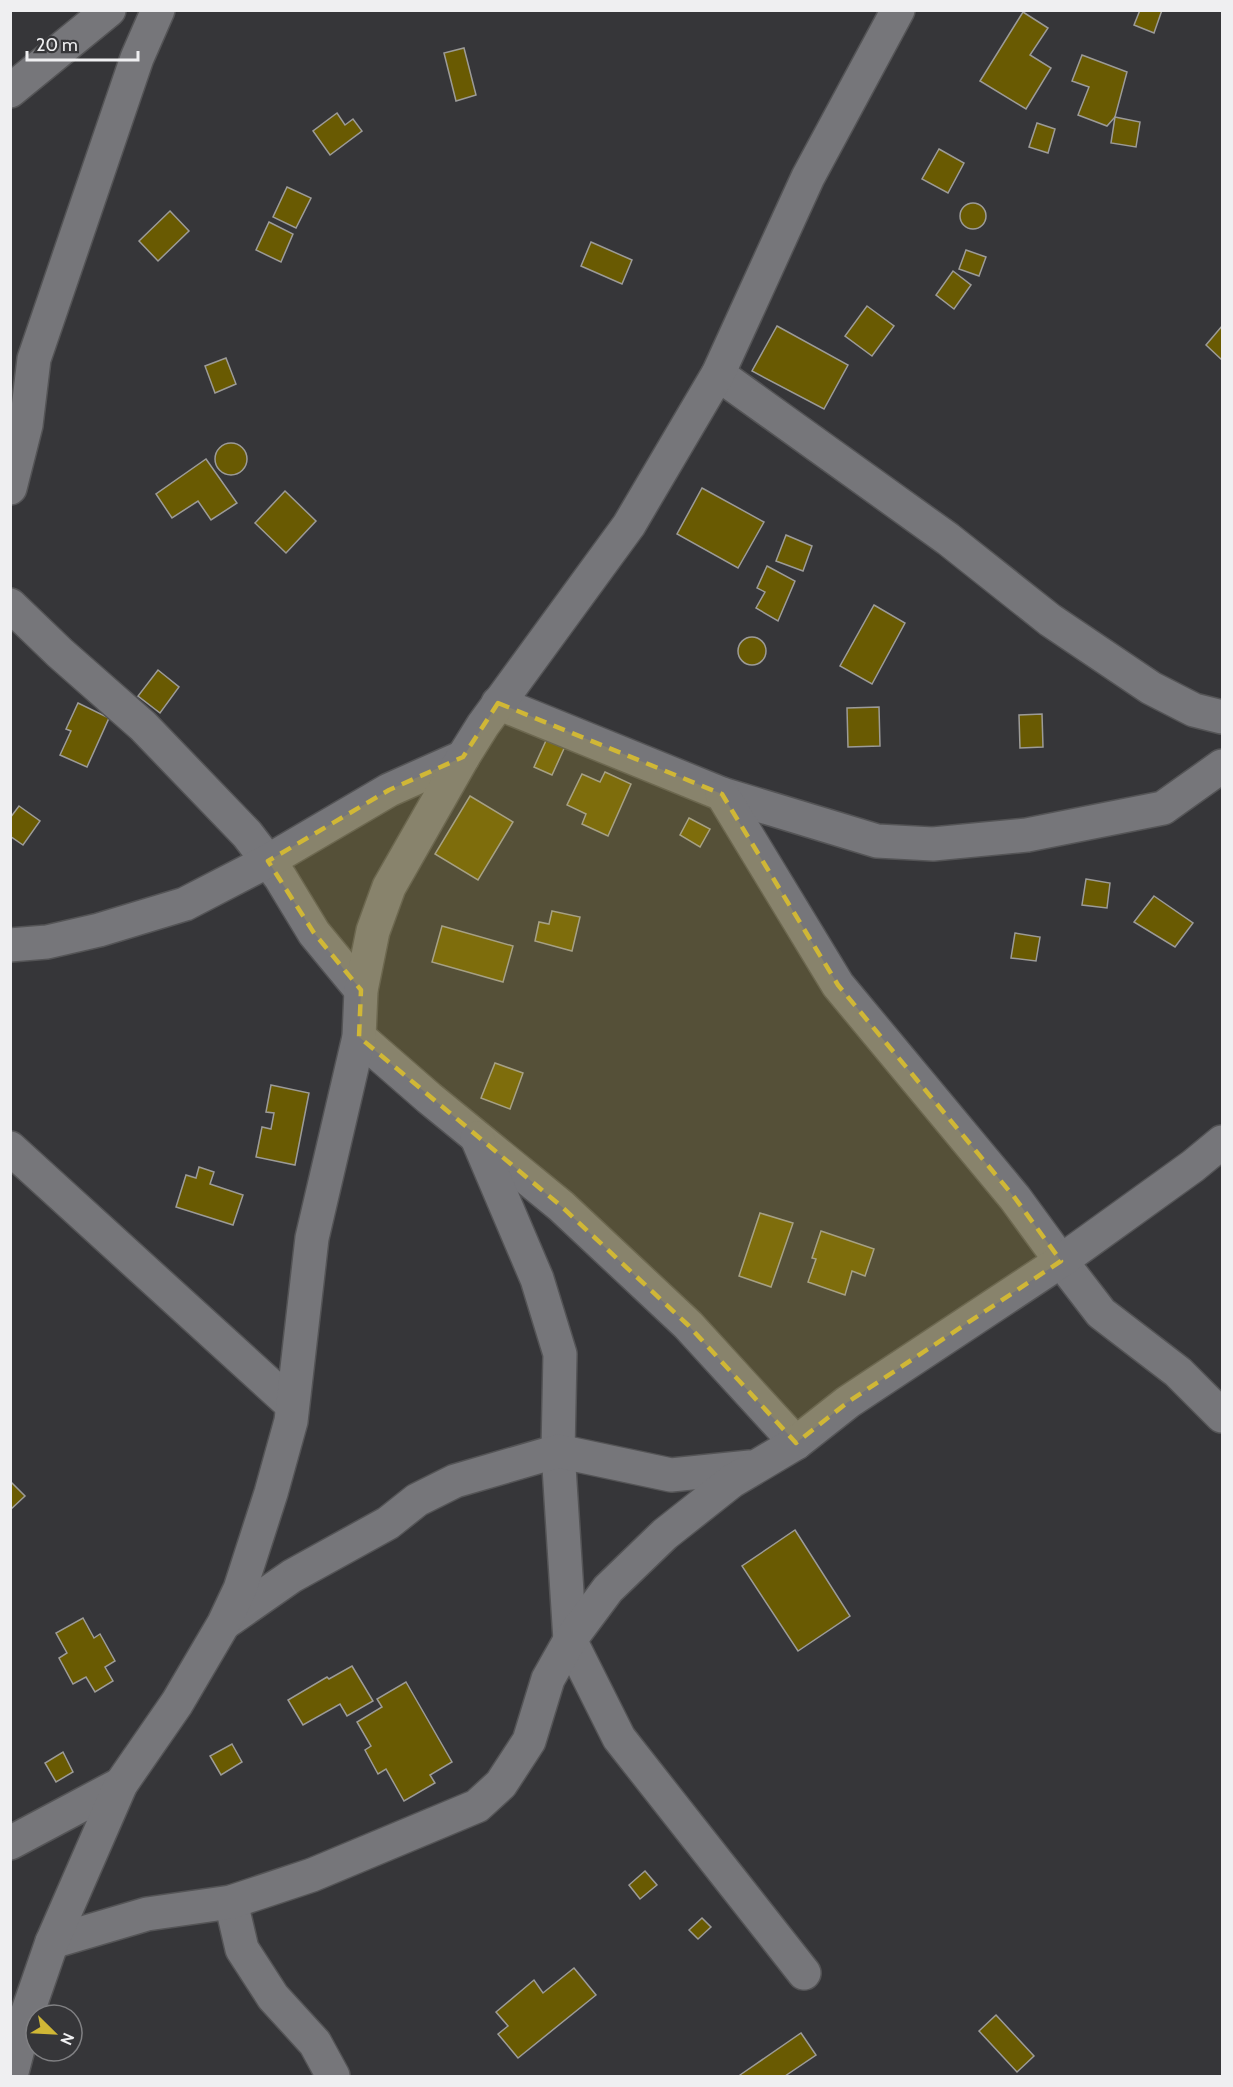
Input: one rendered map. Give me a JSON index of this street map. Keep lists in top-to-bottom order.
{
  "scale_bar": "20 m",
  "north": "bottom right"
}
